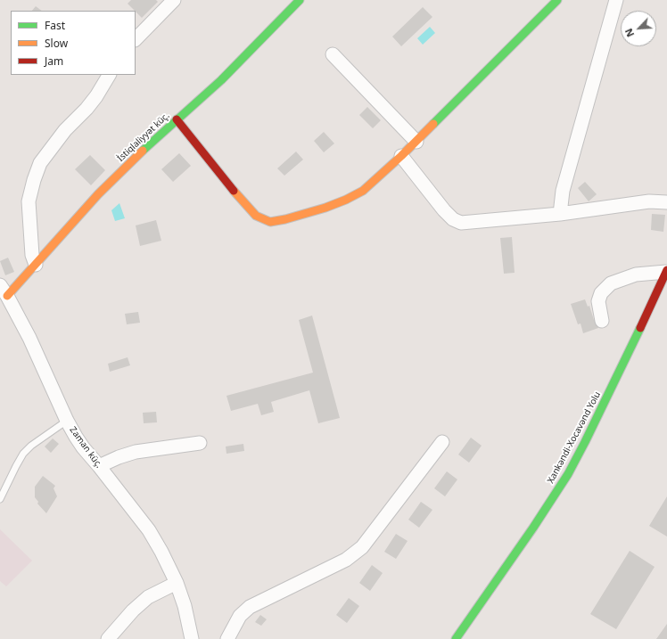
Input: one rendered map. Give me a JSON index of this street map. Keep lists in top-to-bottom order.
{
  "streets": {
    "street": ["İstiqlaliyyət küç.", "Xankəndi-Xocavənd Yolu", "Zaman küç."]
  },
  "crossings": [
    ["İstiqlaliyyət küç.", "Zaman küç."]
  ],
  "legend": ["Fast", "Slow", "Jam"],
  "north": "bottom left"
}
